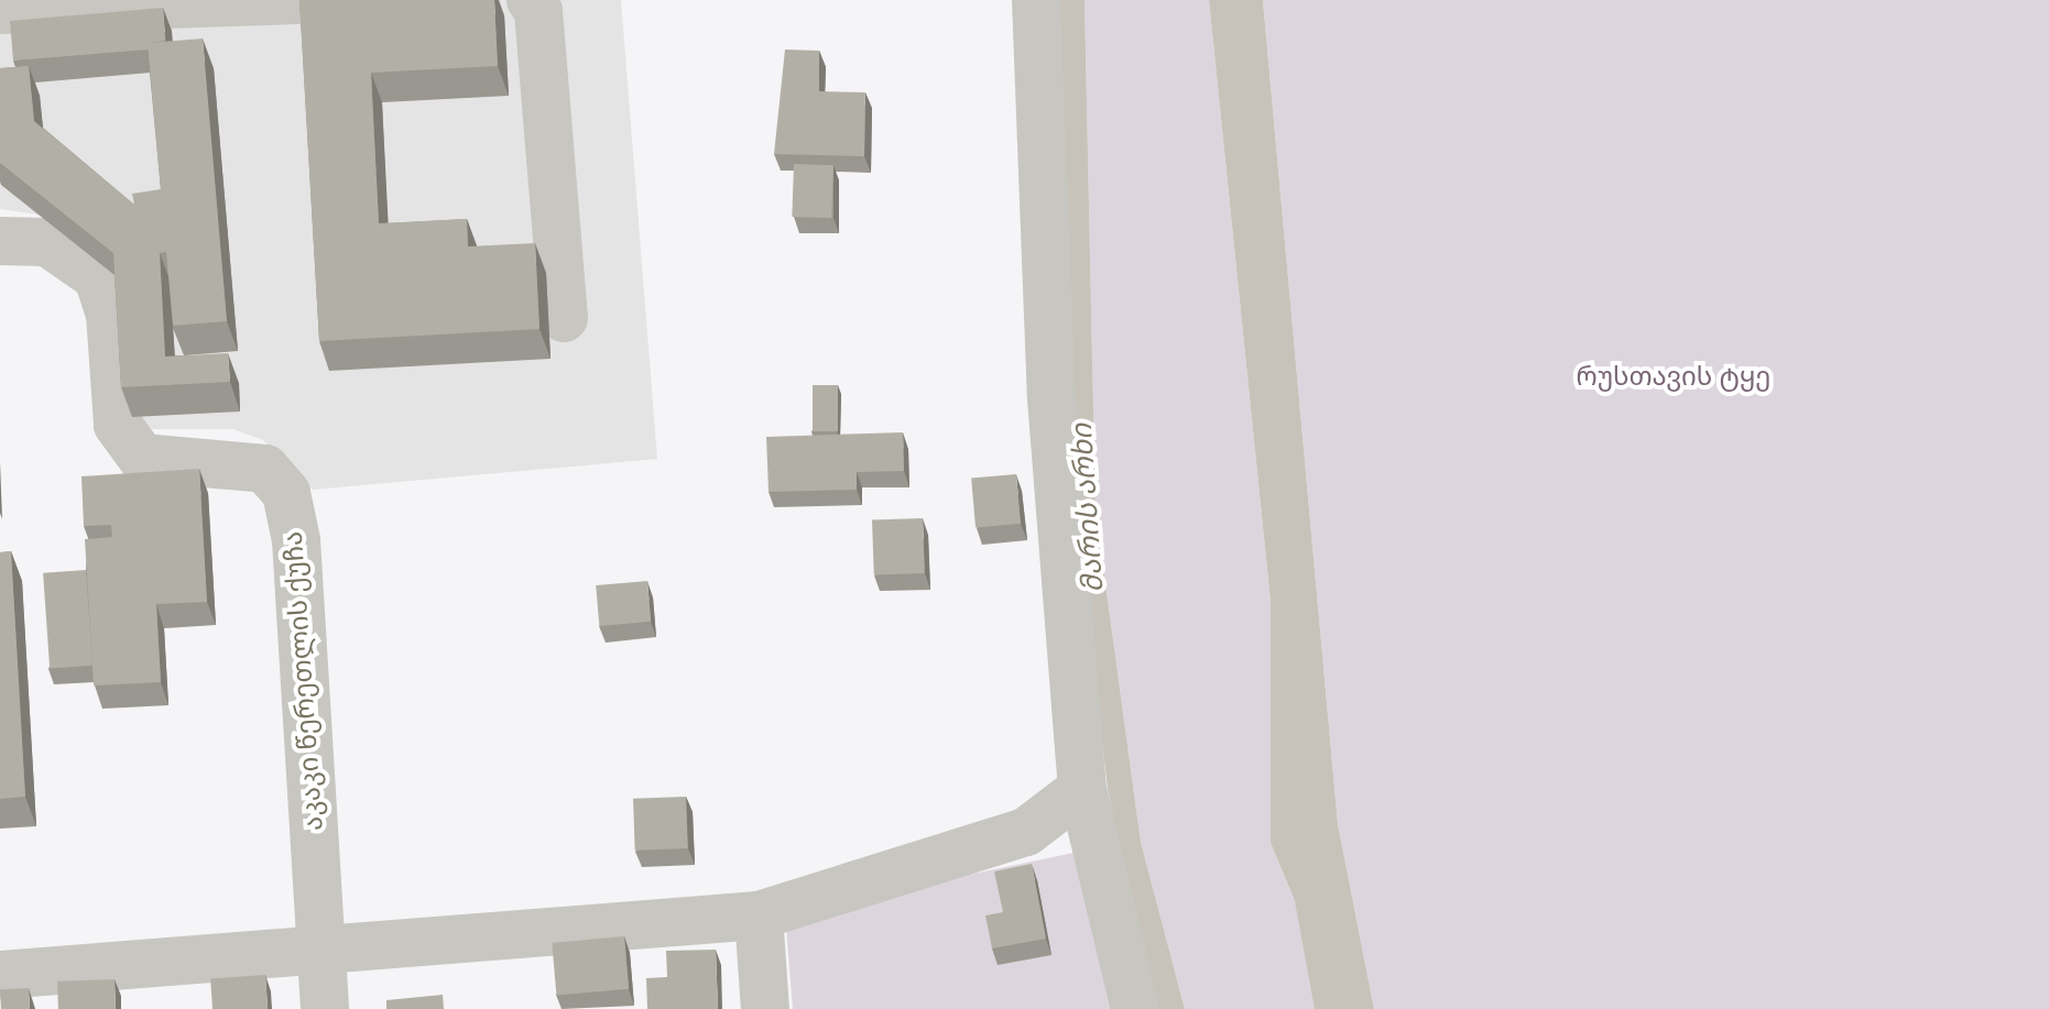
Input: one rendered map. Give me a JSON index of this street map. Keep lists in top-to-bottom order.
{
  "streets": {
    "street": ["აკაკი წერეთლის ქუჩა"]
  },
  "water": ["მარის არხი"],
  "parks": ["რუსთავის ტყე"]
}
